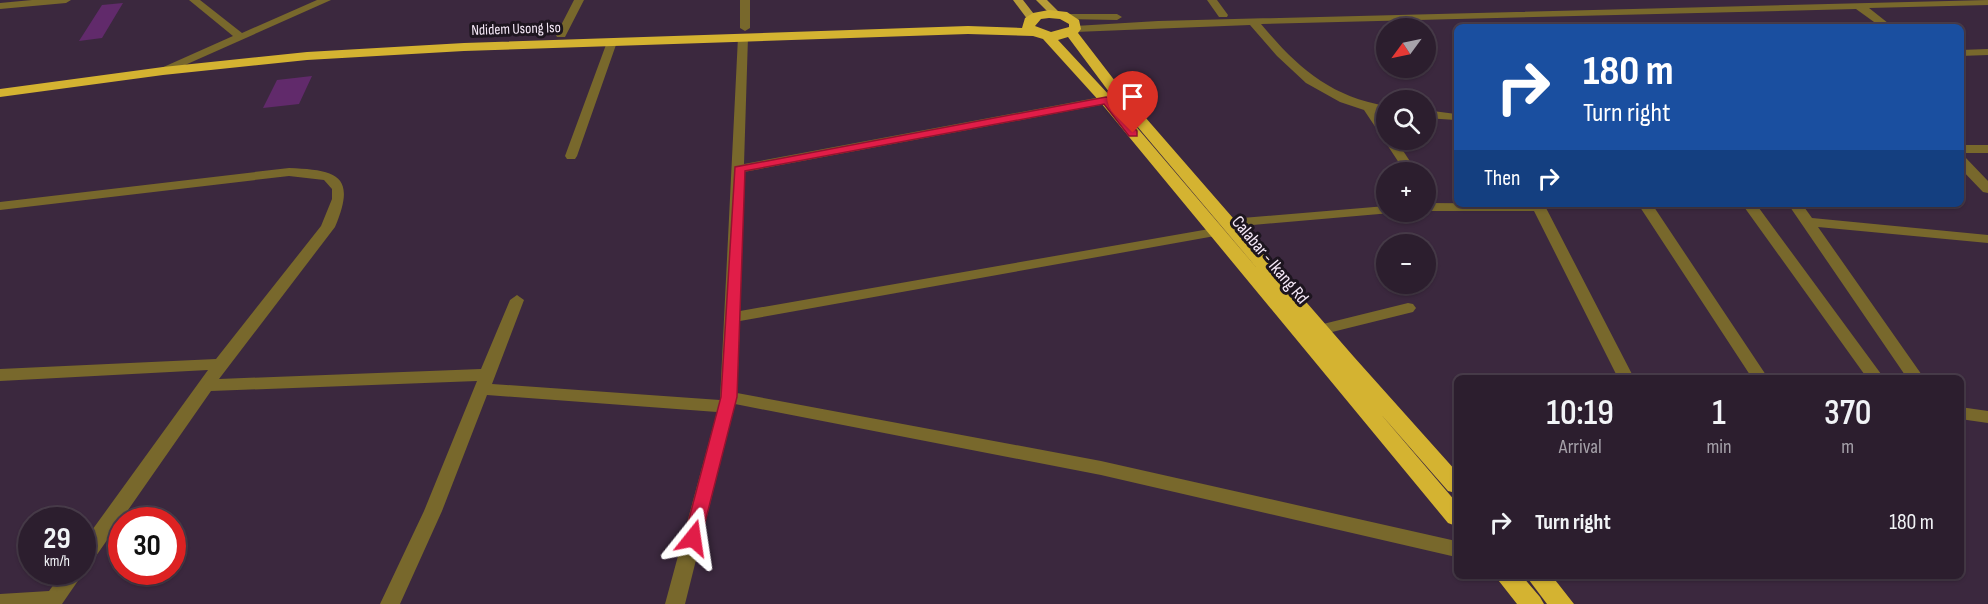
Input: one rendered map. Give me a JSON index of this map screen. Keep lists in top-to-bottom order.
{
  "streets": {
    "highway": ["Ndidem Usong Iso", "Calabar - Ikang Rd"]
  },
  "crossings": [
    ["Ndidem Usong Iso", "Calabar - Ikang Rd"]
  ],
  "north": "bottom left",
  "page": {
    "map_buttons": ["+", "−"],
    "turn": ["180 m", "Turn right"],
    "then": "Then",
    "eta": [
      "10:19",
      "Arrival",
      "1",
      "min",
      "370",
      "m"
    ],
    "list": [
      {
        "name": "Turn right",
        "value": "180 m"
      }
    ],
    "speed": "29 km/h",
    "limit": "30"
  }
}
